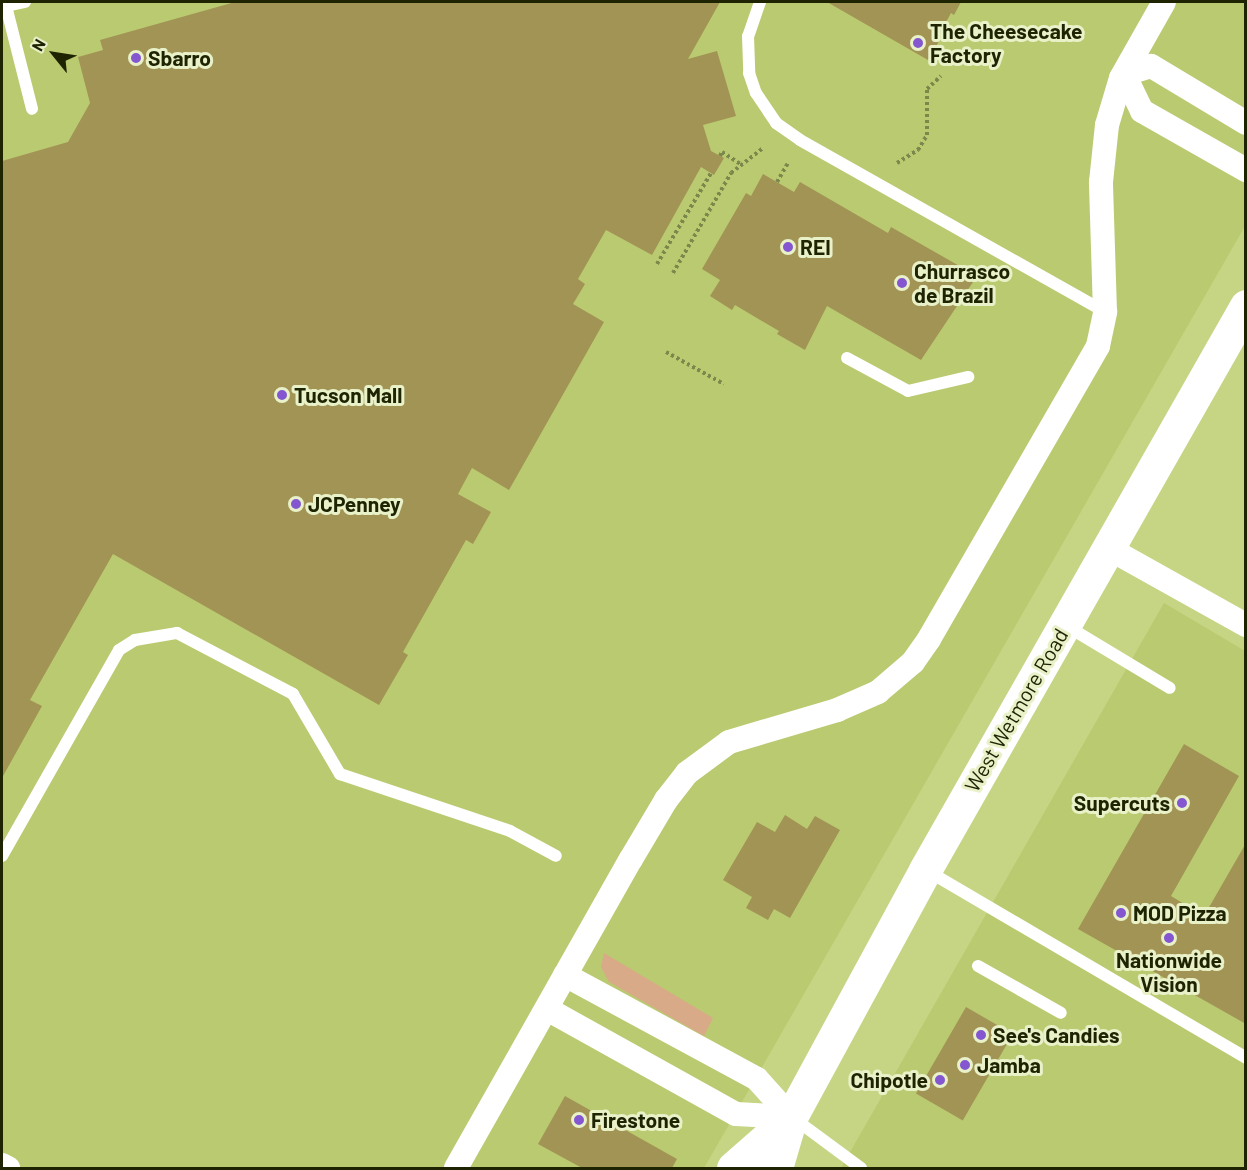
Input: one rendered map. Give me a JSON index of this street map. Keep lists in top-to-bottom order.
{
  "streets": {
    "main road": ["West Wetmore Road"]
  },
  "places": [
    "The Cheesecake Factory",
    "Sbarro",
    "REI",
    "Churrasco de Brazil",
    "Tucson Mall",
    "JCPenney",
    "Supercuts",
    "MOD Pizza",
    "Nationwide Vision",
    "See's Candies",
    "Jamba",
    "Chipotle",
    "Firestone"
  ],
  "north": "top left"
}
